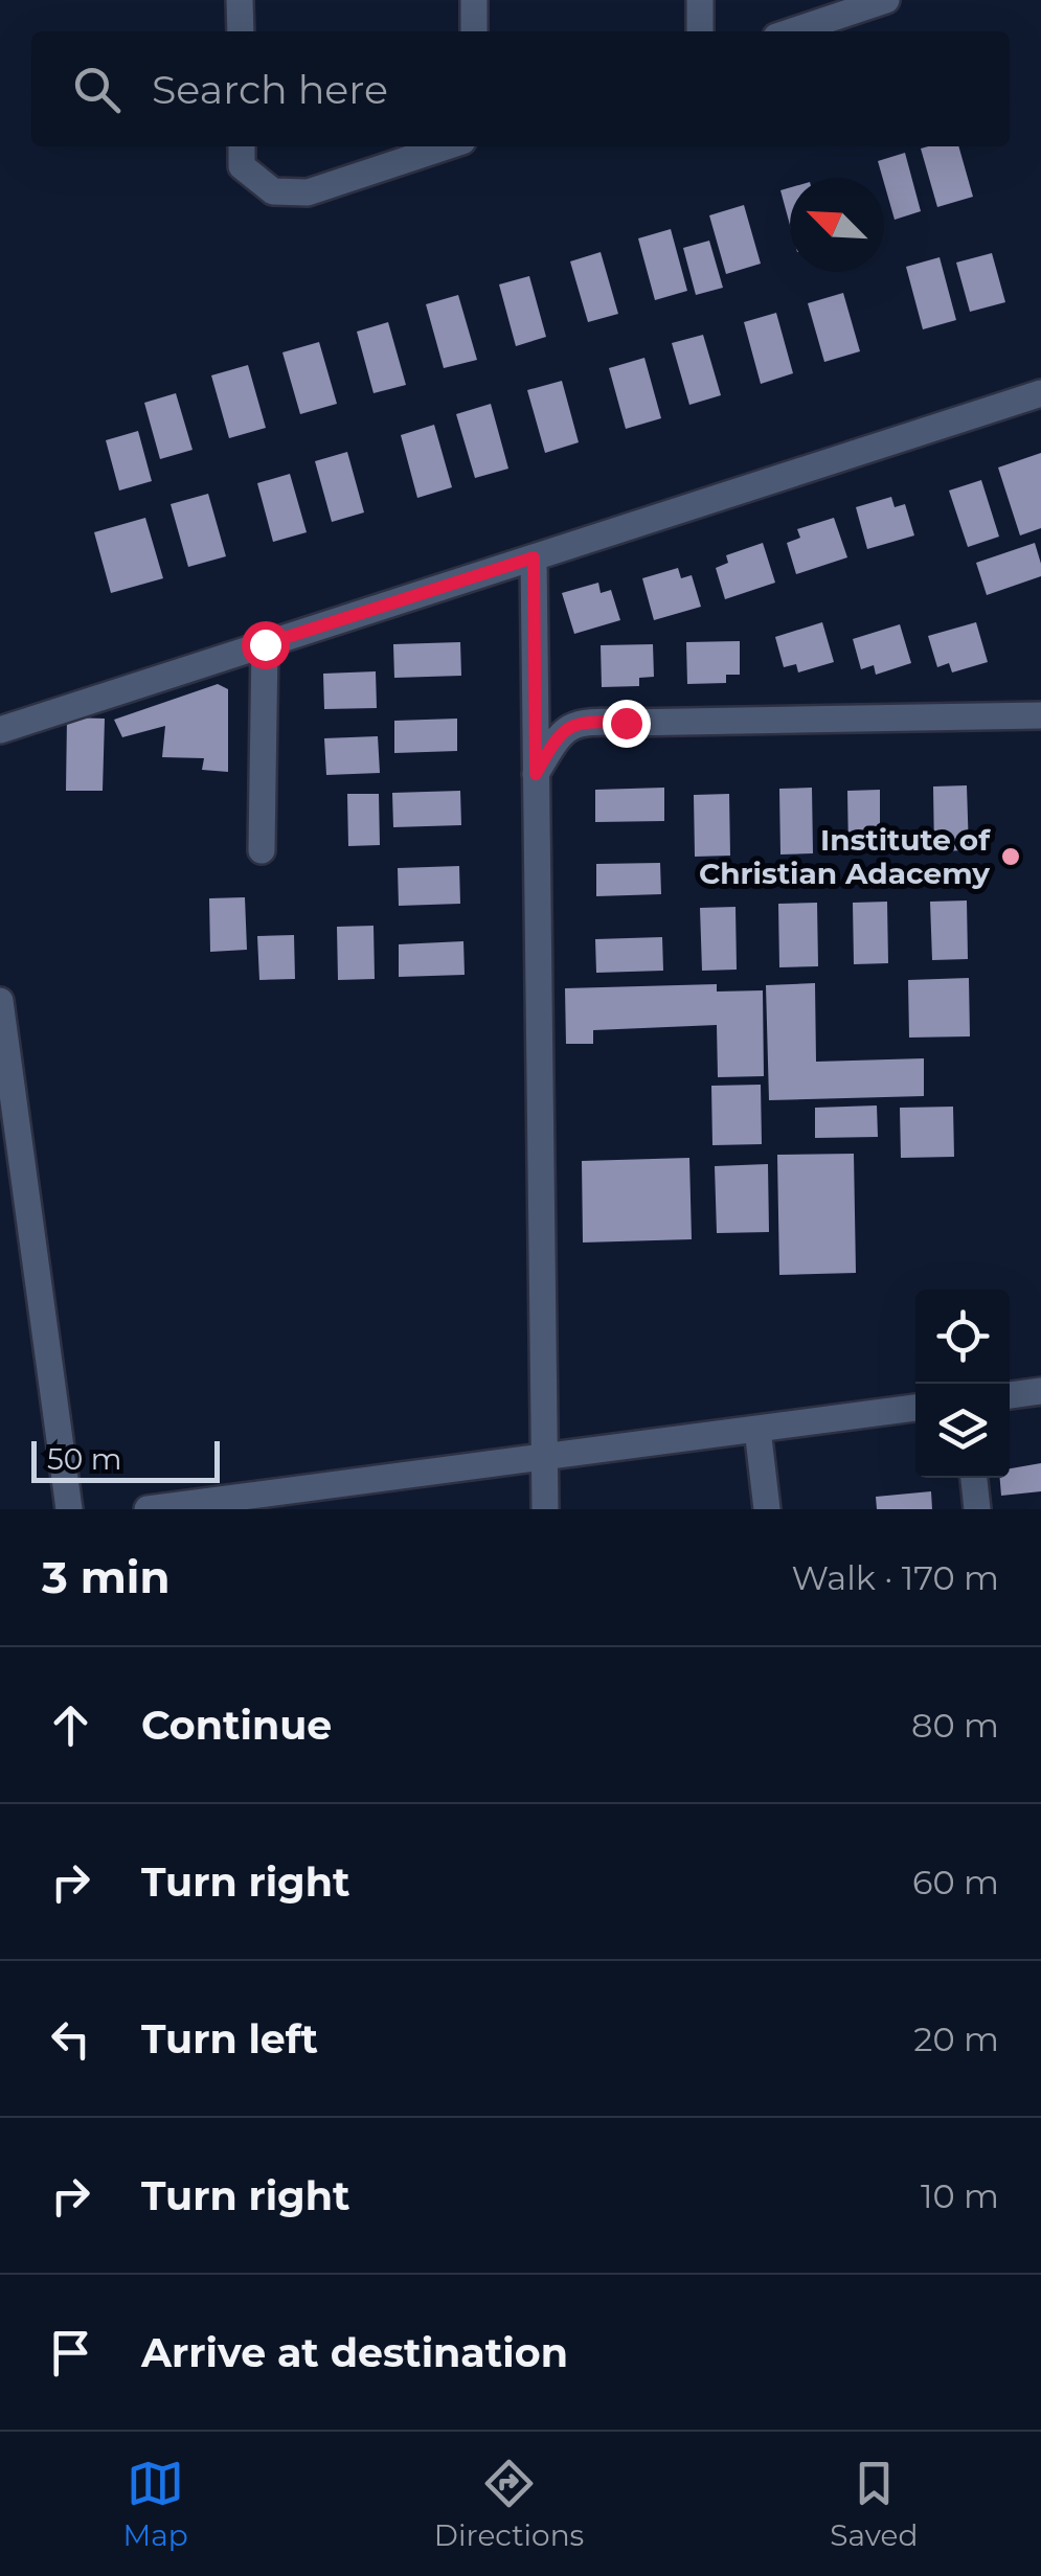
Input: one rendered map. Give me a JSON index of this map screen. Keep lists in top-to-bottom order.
{
  "places": ["Institute of Christian Adacemy"],
  "scale_bar": "50 m",
  "north": "top left",
  "page": {
    "search": "Search here",
    "scale": "50 m",
    "heading": ["3 min", "Walk · 170 m"],
    "list": [
      ["Continue", "80 m"],
      ["Turn right", "60 m"],
      ["Turn left", "20 m"],
      ["Turn right", "10 m"],
      "Arrive at destination"
    ],
    "nav": ["Map", "Directions", "Saved"]
  }
}
